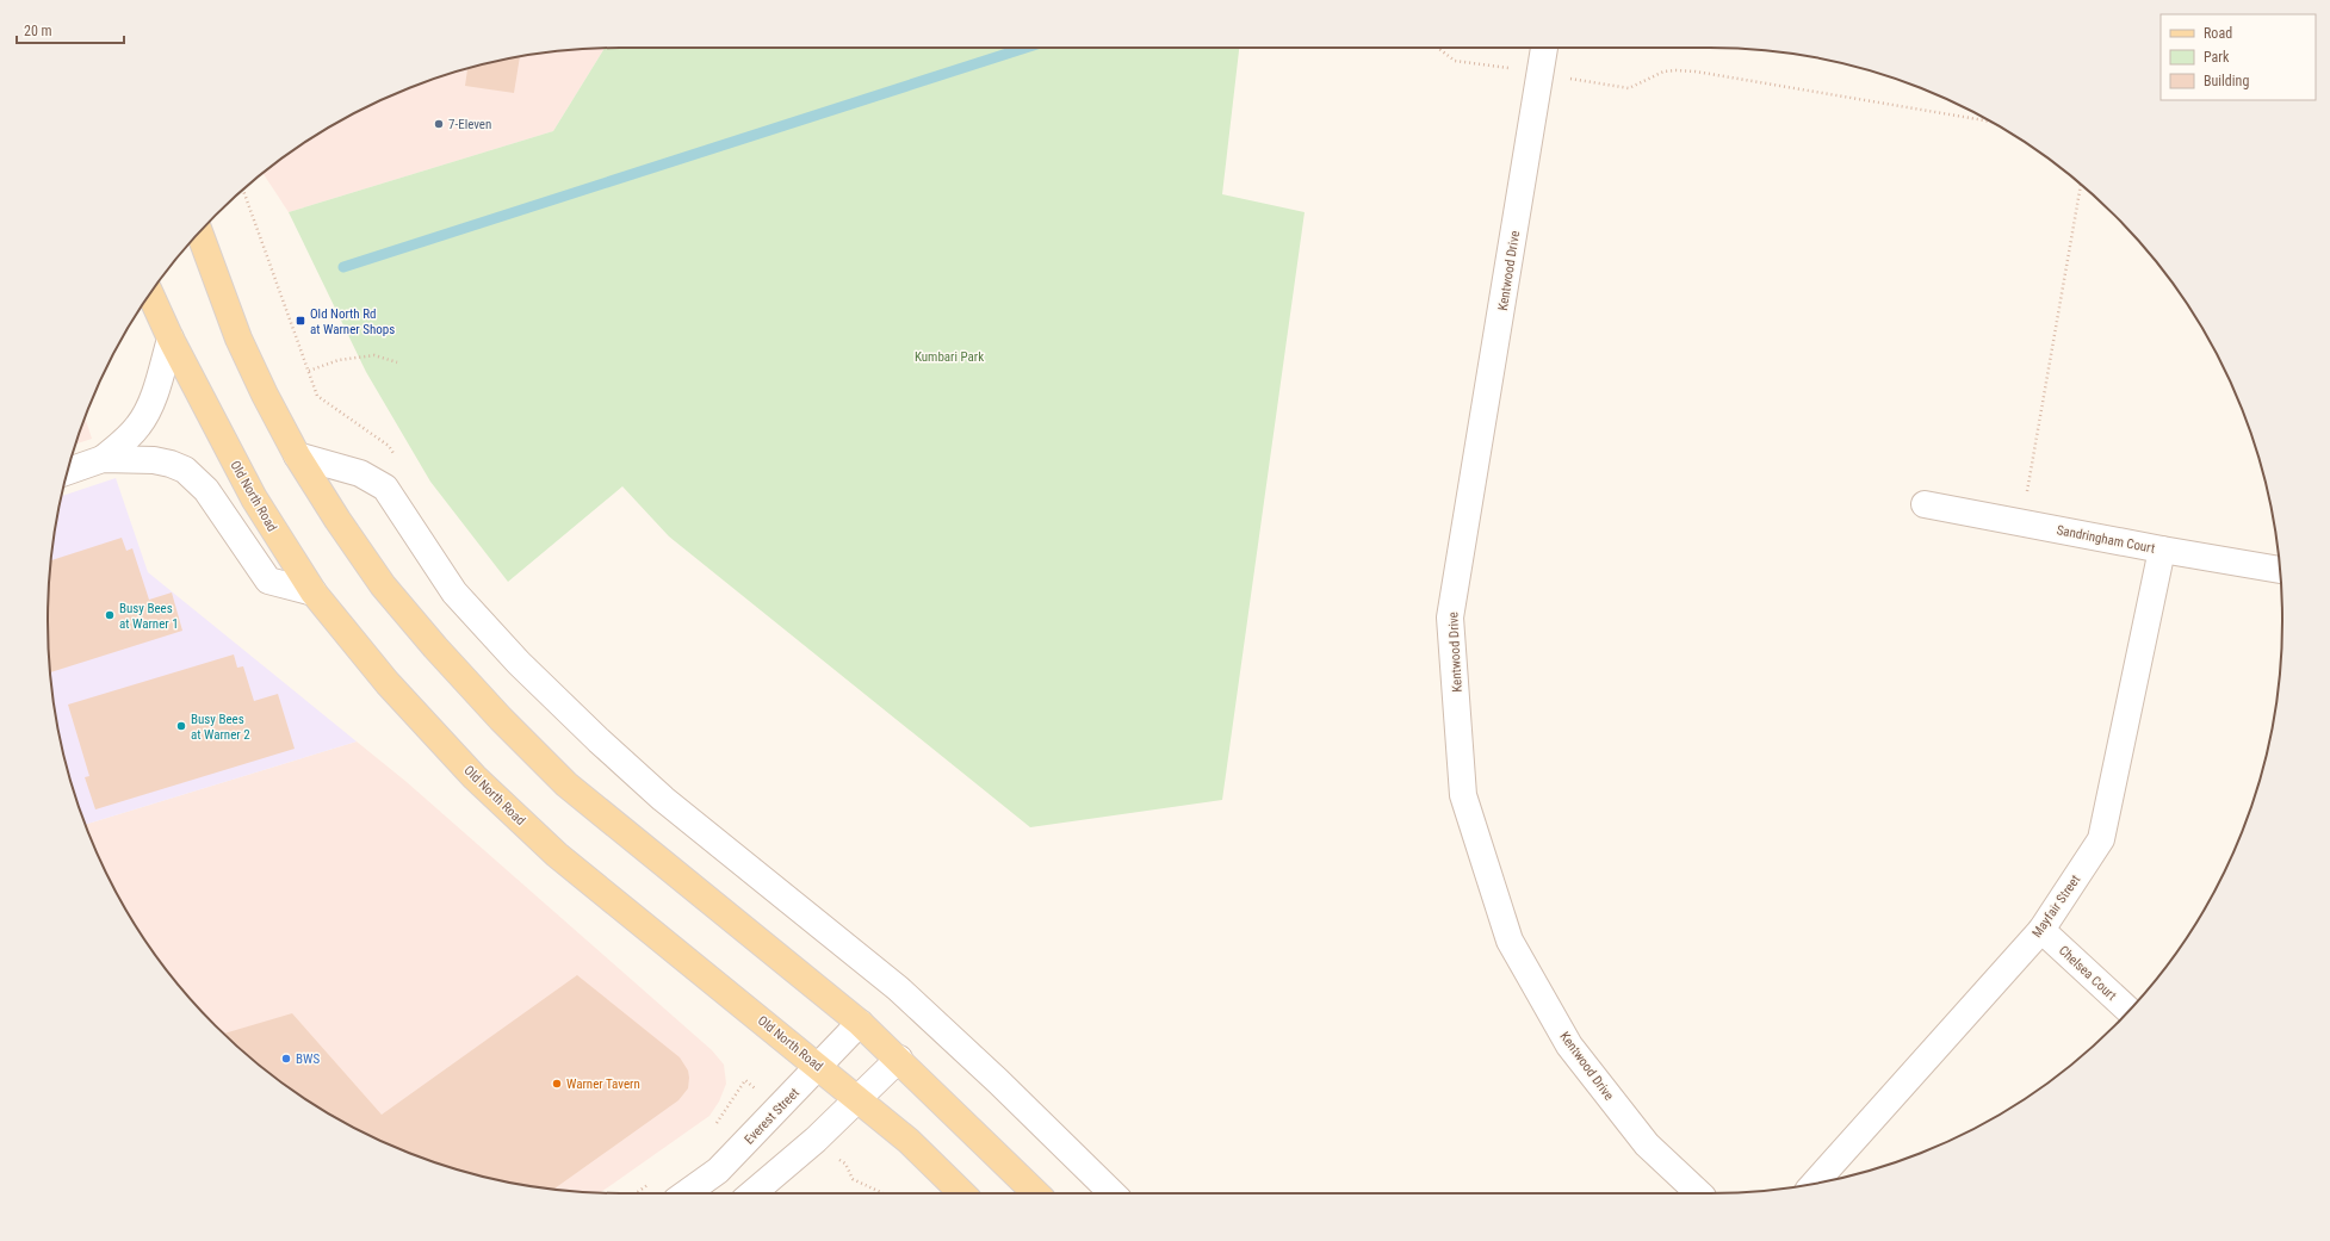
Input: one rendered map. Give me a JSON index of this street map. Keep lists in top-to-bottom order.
{
  "streets": {
    "main road": ["Old North Road"],
    "street": [
      "Kentwood Drive",
      "Sandringham Court",
      "Mayfair Street",
      "Chelsea Court",
      "Everest Street"
    ]
  },
  "crossings": [
    ["Old North Road", "Everest Street"],
    ["Sandringham Court", "Mayfair Street"],
    ["Mayfair Street", "Chelsea Court"]
  ],
  "parks": ["Kumbari Park"],
  "places": {
    "other": [
      "7-Eleven",
      "Busy Bees at Warner 1",
      "Busy Bees at Warner 2",
      "BWS",
      "Warner Tavern"
    ],
    "transit": ["Old North Rd at Warner Shops"]
  },
  "legend": ["Road", "Park", "Building"],
  "scale_bar": "20 m"
}
